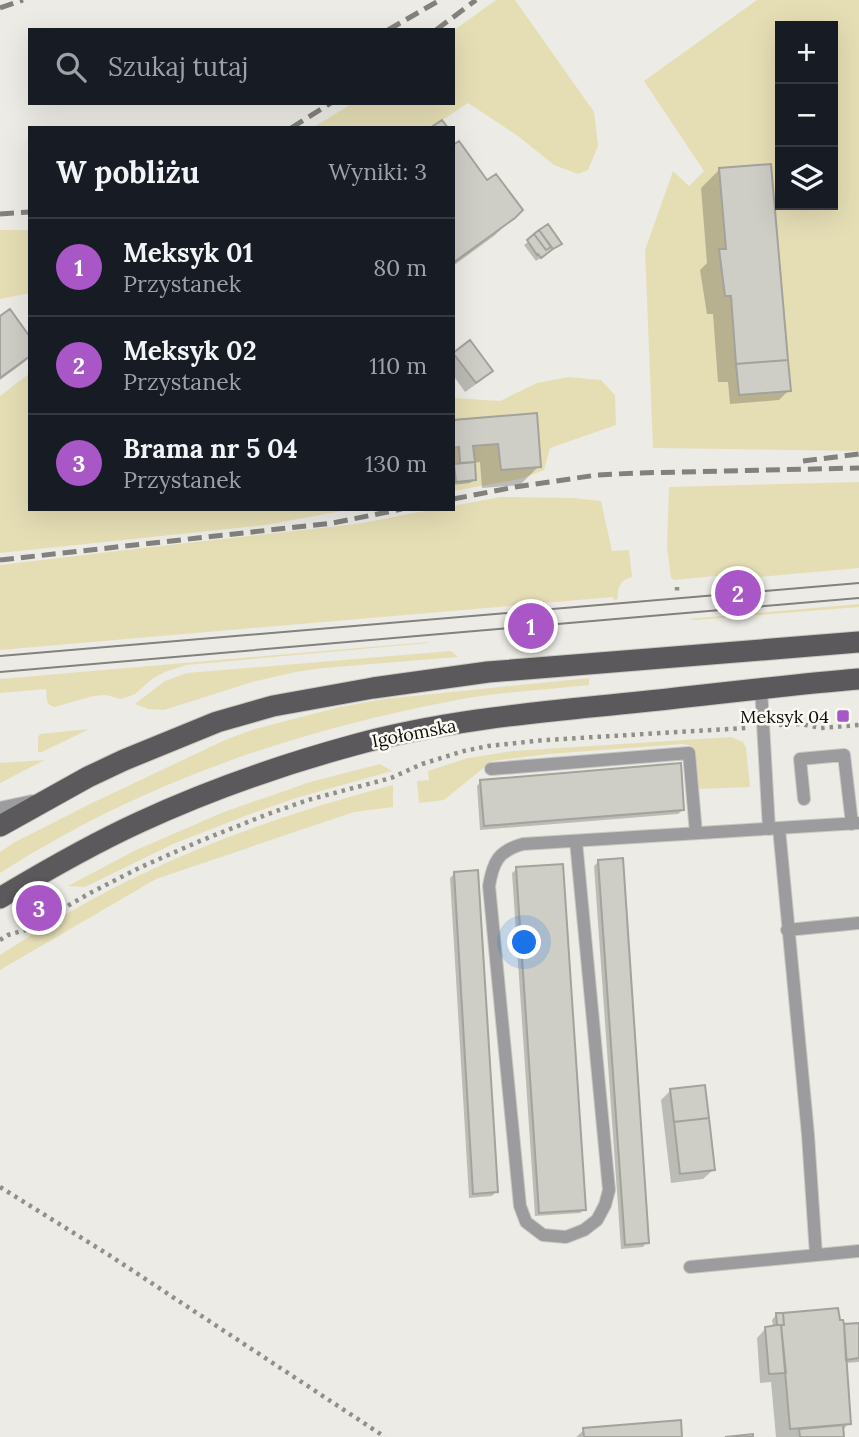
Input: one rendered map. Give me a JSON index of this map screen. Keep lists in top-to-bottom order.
{
  "streets": {
    "main road": ["Igołomska"]
  },
  "places": {
    "transit": ["Meksyk 04"]
  },
  "page": {
    "map_buttons": ["+", "−"],
    "search": "Szukaj tutaj",
    "heading": ["W pobliżu", "Wyniki: 3"],
    "list": [
      {
        "mark": "1",
        "name": "Meksyk 01",
        "note": "Przystanek",
        "value": "80 m"
      },
      {
        "mark": "2",
        "name": "Meksyk 02",
        "note": "Przystanek",
        "value": "110 m"
      },
      {
        "mark": "3",
        "name": "Brama nr 5 04",
        "note": "Przystanek",
        "value": "130 m"
      }
    ],
    "pins": ["2", "1", "3"]
  }
}
